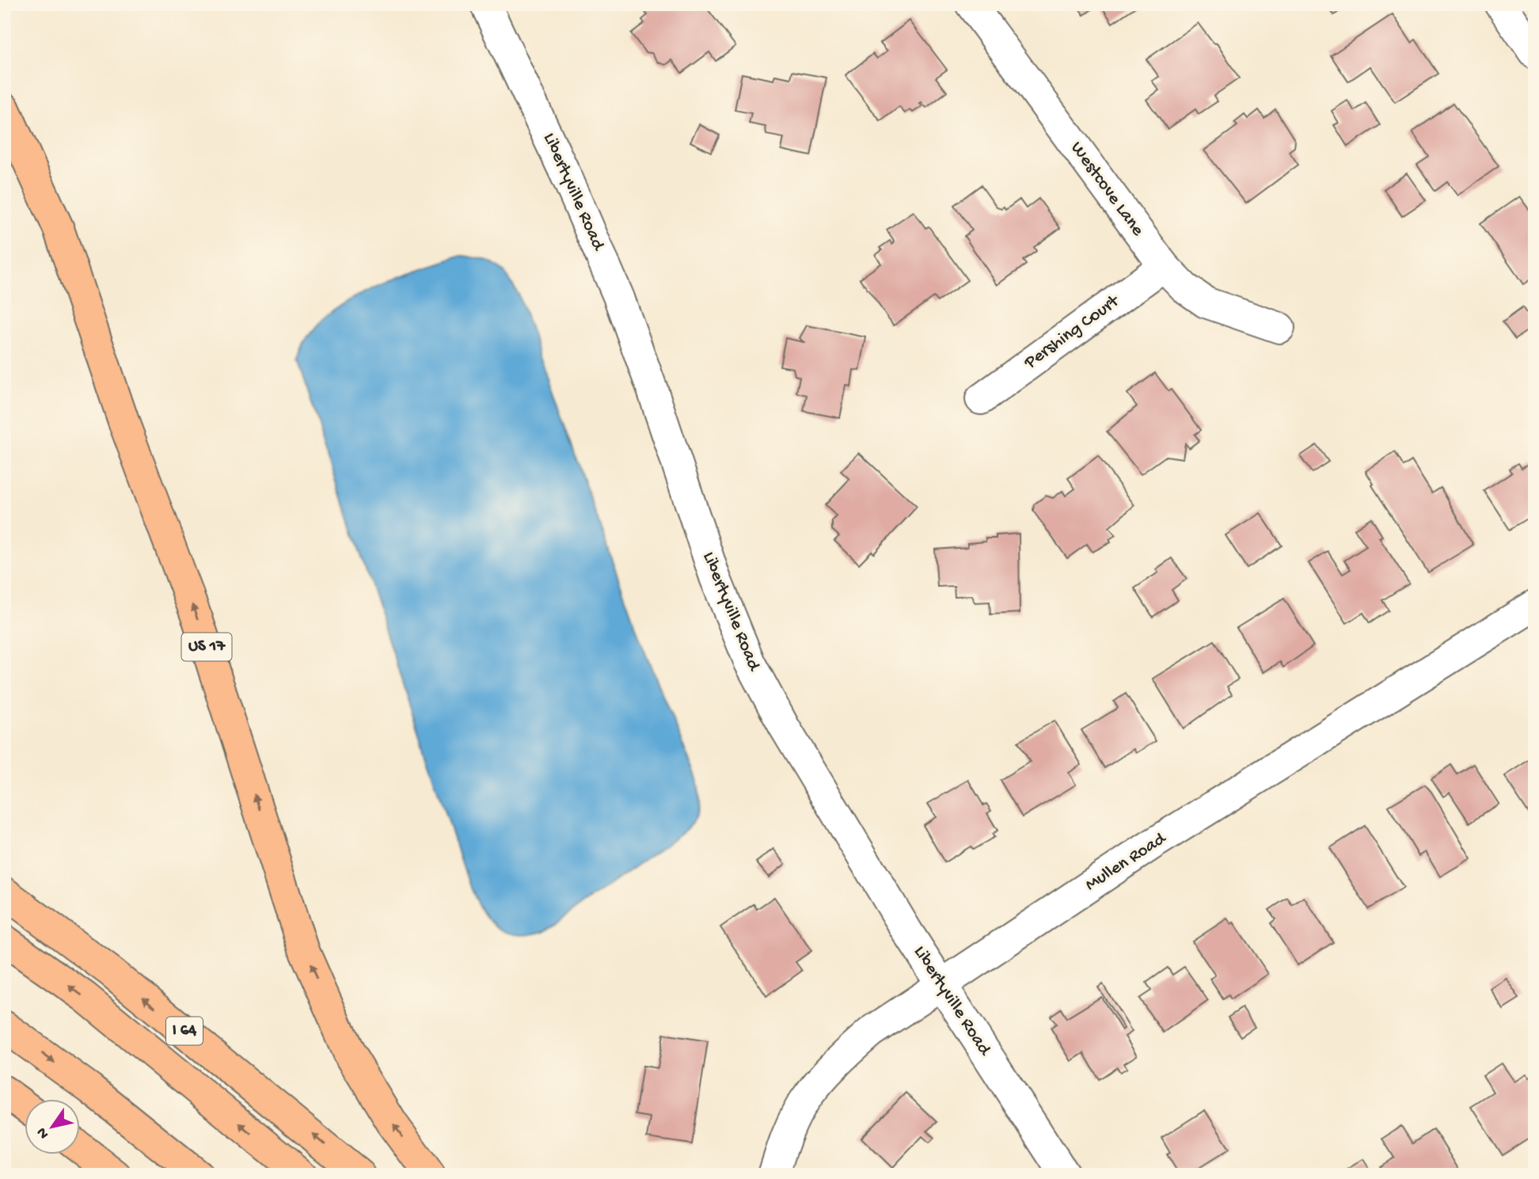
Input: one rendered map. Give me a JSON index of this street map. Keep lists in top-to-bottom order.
{
  "streets": {
    "highway": ["US 17", "I 64"],
    "street": [
      "Westcove Lane",
      "Libertyville Road",
      "Pershing Court",
      "Mullen Road"
    ]
  },
  "crossings": [
    ["Westcove Lane", "Pershing Court"],
    ["Libertyville Road", "Mullen Road"]
  ],
  "north": "bottom left"
}
